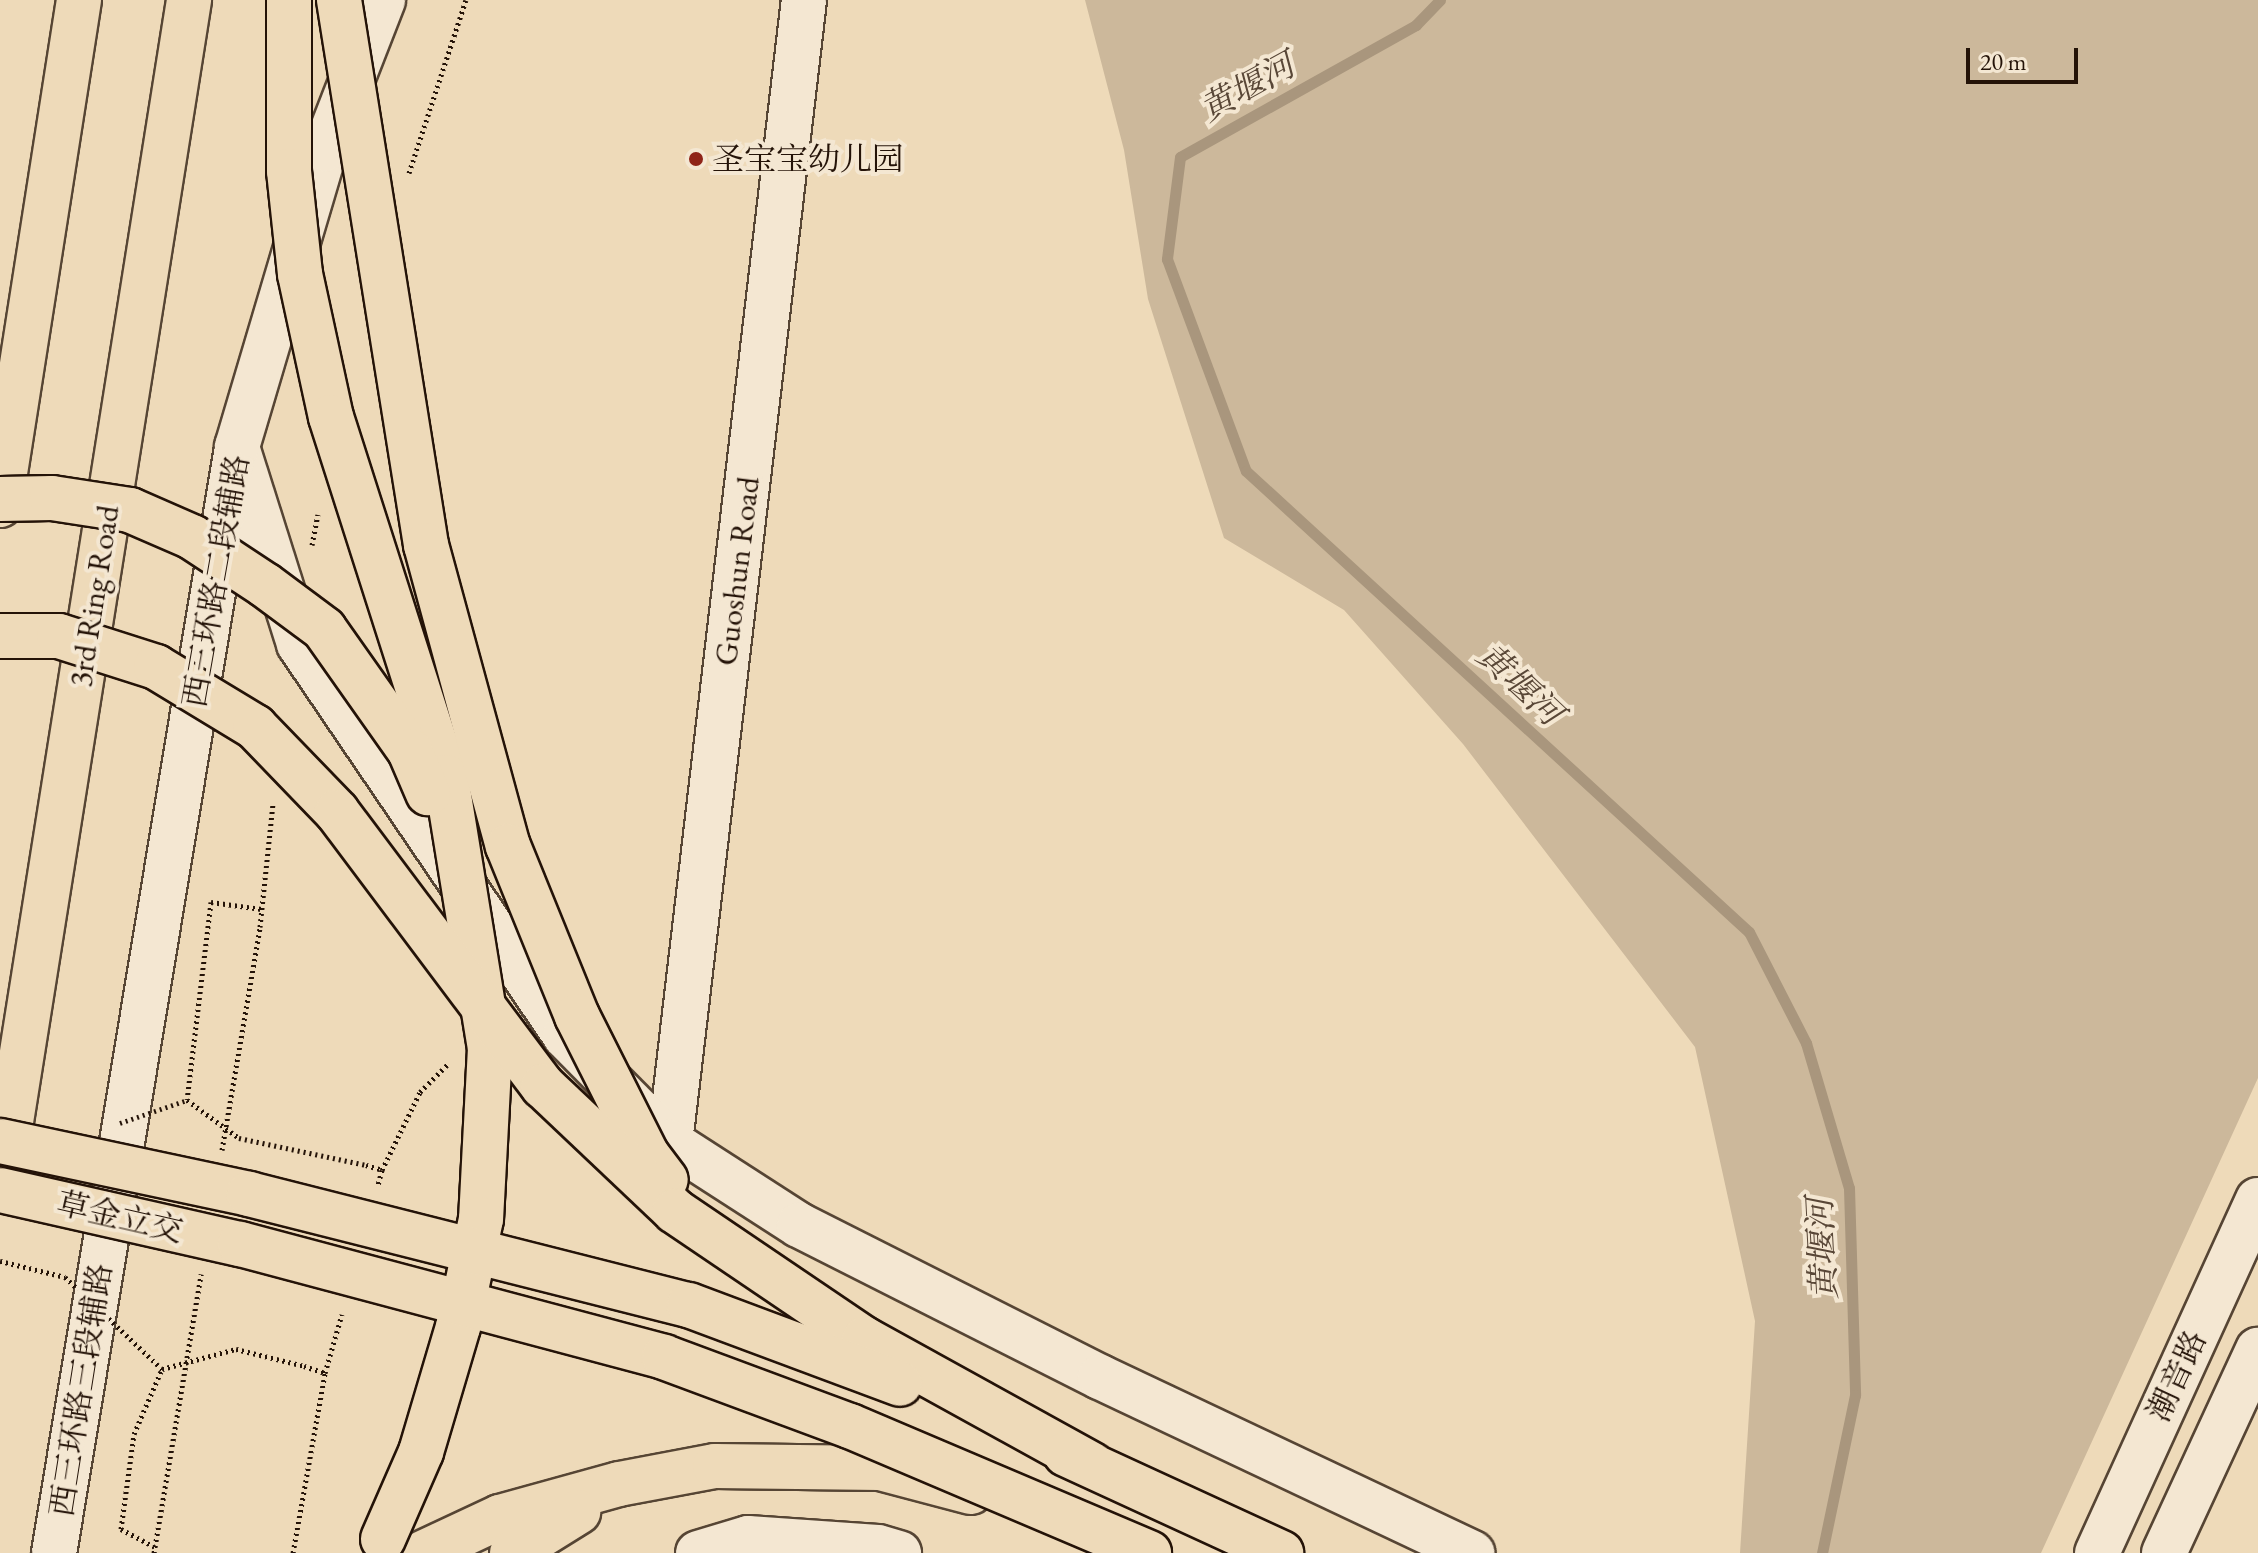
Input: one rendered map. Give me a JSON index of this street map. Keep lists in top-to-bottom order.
{
  "streets": {
    "highway": ["3rd Ring Road", "草金立交"],
    "main road": [
      "Guoshun Road",
      "西三环路二段辅路",
      "潮音路",
      "西三环路三段辅路"
    ]
  },
  "crossings": [
    ["西三环路二段辅路", "西三环路三段辅路"],
    ["3rd Ring Road", "草金立交"]
  ],
  "water": ["黄堰河"],
  "places": ["圣宝宝幼儿园"],
  "scale_bar": "20 m"
}
